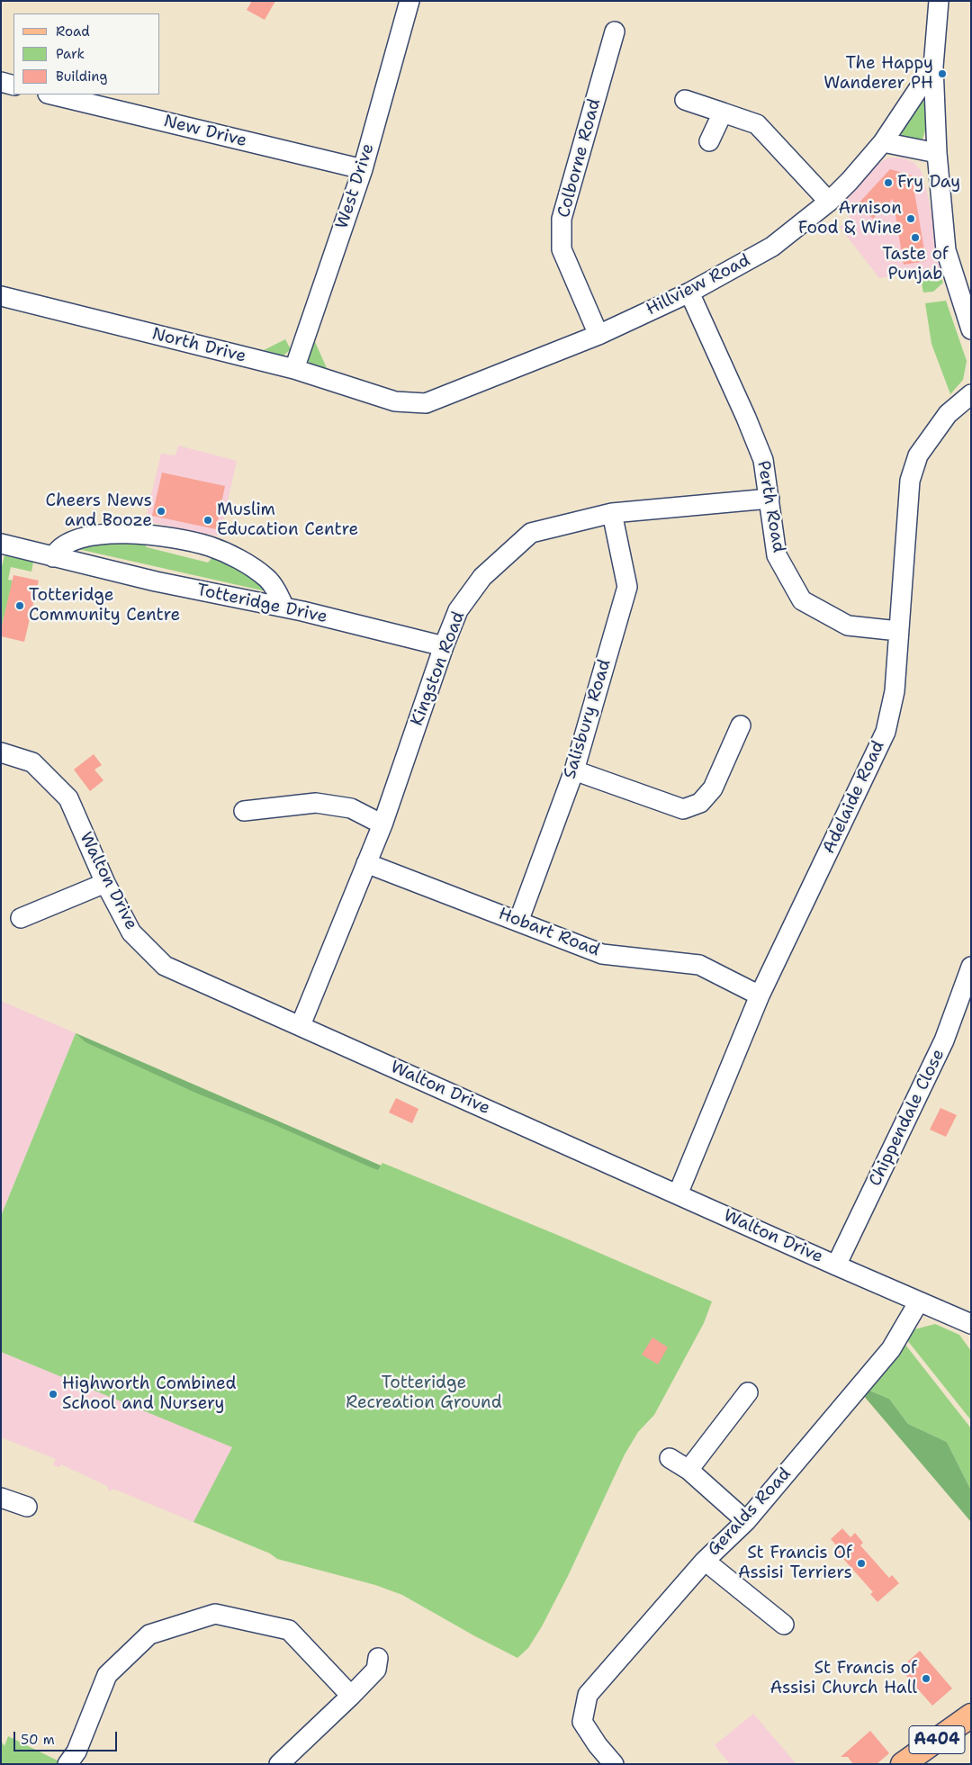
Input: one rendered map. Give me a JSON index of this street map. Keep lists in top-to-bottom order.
{
  "streets": {
    "main road": ["A404"],
    "street": [
      "New Drive",
      "Colborne Road",
      "West Drive",
      "Hillview Road",
      "North Drive",
      "Perth Road",
      "Totteridge Drive",
      "Kingston Road",
      "Salisbury Road",
      "Adelaide Road",
      "Walton Drive",
      "Hobart Road",
      "Chippendale Close",
      "Geralds Road"
    ]
  },
  "crossings": [
    ["New Drive", "West Drive"],
    ["Colborne Road", "Hillview Road"],
    ["West Drive", "North Drive"],
    ["Hillview Road", "North Drive"],
    ["Hillview Road", "Perth Road"],
    ["Perth Road", "Kingston Road"],
    ["Perth Road", "Adelaide Road"],
    ["Totteridge Drive", "Kingston Road"],
    ["Kingston Road", "Salisbury Road"],
    ["Kingston Road", "Walton Drive"],
    ["Kingston Road", "Hobart Road"],
    ["Salisbury Road", "Hobart Road"],
    ["Adelaide Road", "Walton Drive"],
    ["Adelaide Road", "Hobart Road"],
    ["Walton Drive", "Chippendale Close"],
    ["Walton Drive", "Geralds Road"]
  ],
  "parks": ["Totteridge Recreation Ground"],
  "places": [
    "The Happy Wanderer PH",
    "Fry Day",
    "Arnison Food & Wine",
    "Taste of Punjab",
    "Cheers News and Booze",
    "Muslim Education Centre",
    "Totteridge Community Centre",
    "Highworth Combined School and Nursery",
    "St Francis Of Assisi Terriers",
    "St Francis of Assisi Church Hall"
  ],
  "legend": ["Road", "Park", "Building"],
  "scale_bar": "50 m"
}
